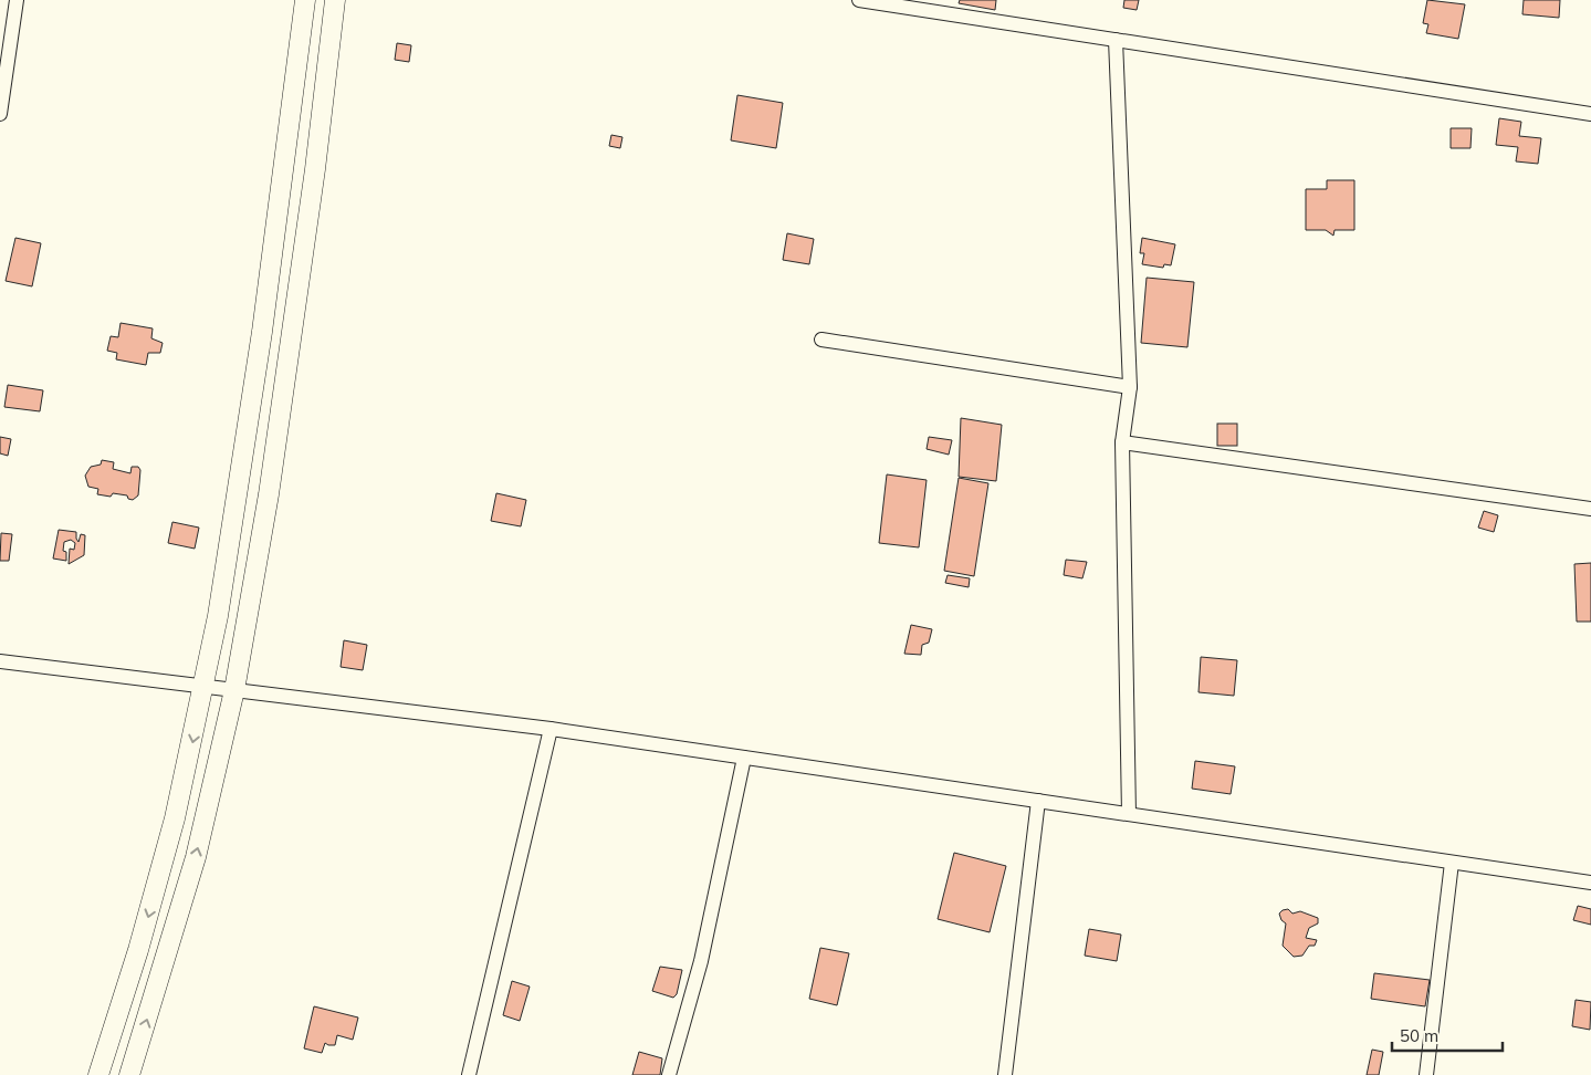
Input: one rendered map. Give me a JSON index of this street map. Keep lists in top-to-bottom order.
{
  "scale_bar": "50 m"
}
